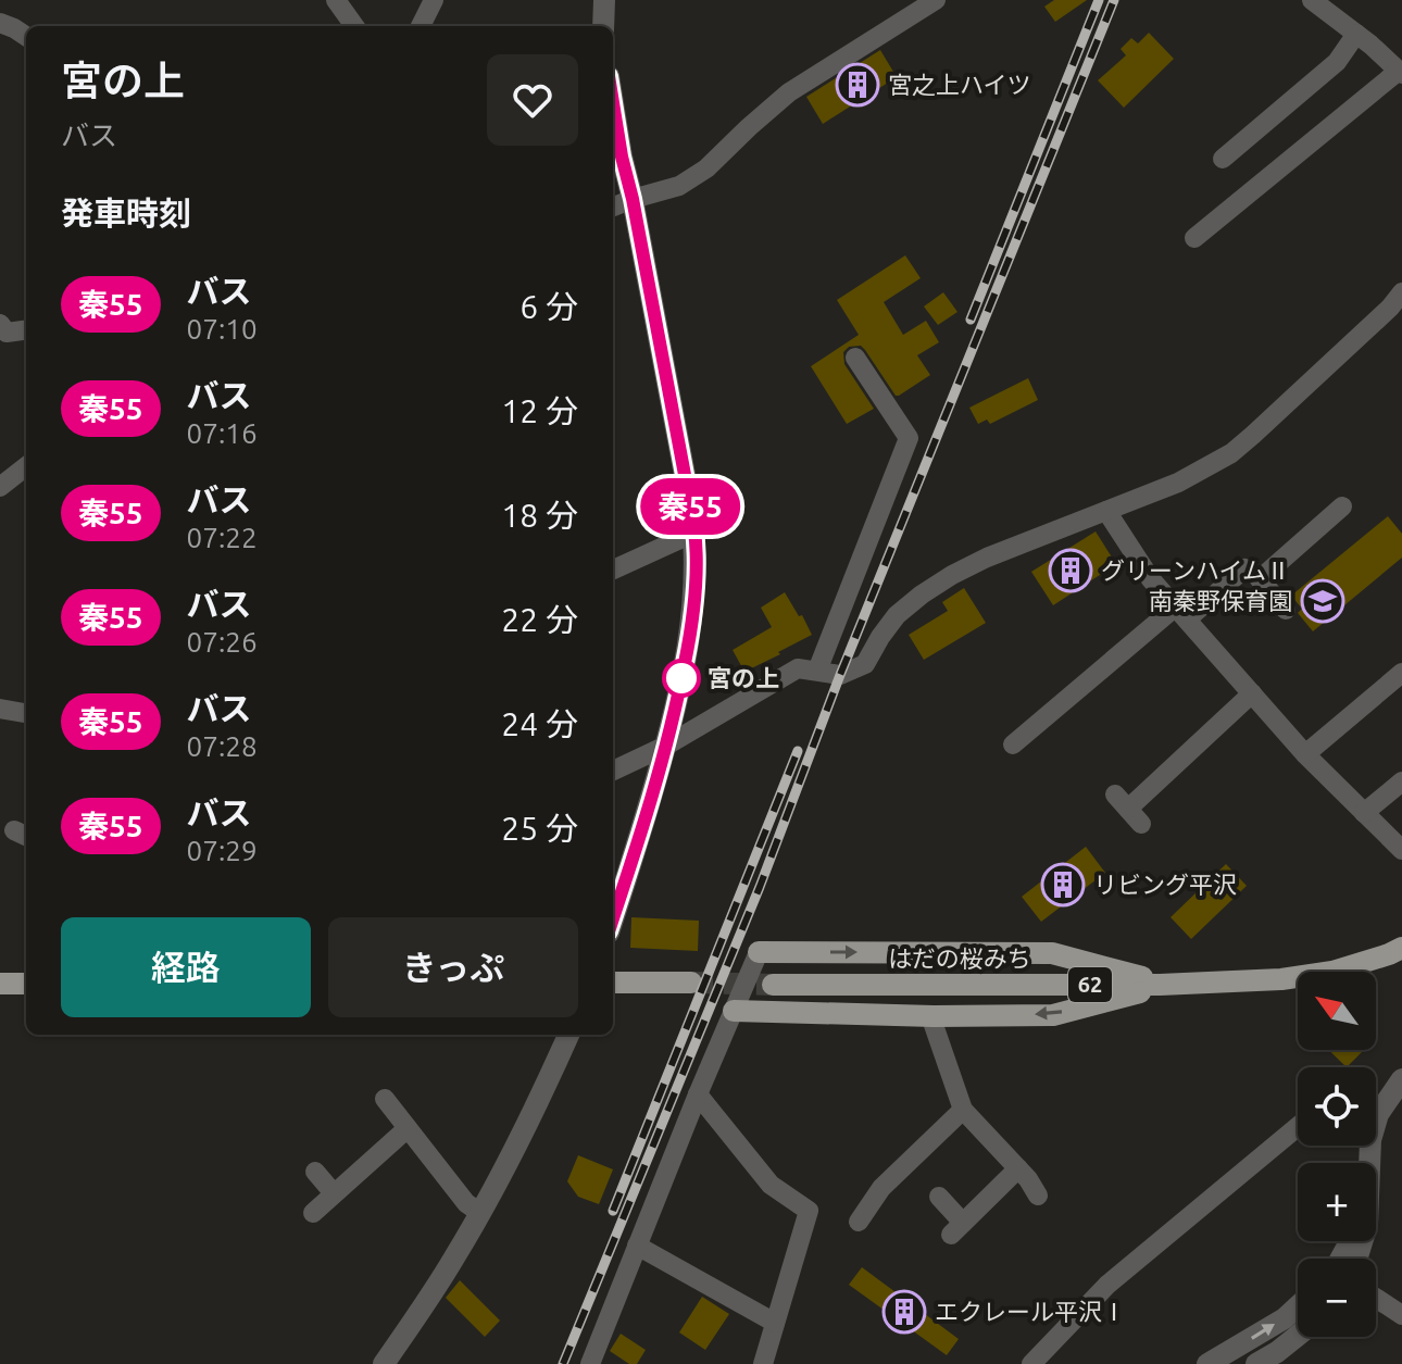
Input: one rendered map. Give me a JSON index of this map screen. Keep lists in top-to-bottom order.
{
  "streets": {
    "main road": ["はだの桜みち", "62"]
  },
  "places": {
    "building": [
      "宮之上ハイツ",
      "グリーンハイムⅡ",
      "リビング平沢",
      "エクレール平沢Ⅰ"
    ],
    "school or university": ["南秦野保育園"],
    "other": ["宮の上"]
  },
  "lines": ["bus line 秦55"],
  "north": "top left",
  "page": {
    "on_map": "秦55",
    "heading": [
      ["宮の上", "バス"],
      "発車時刻"
    ],
    "list": [
      {
        "mark": "秦55",
        "name": "バス",
        "note": "07:10",
        "value": "6 分"
      },
      {
        "mark": "秦55",
        "name": "バス",
        "note": "07:16",
        "value": "12 分"
      },
      {
        "mark": "秦55",
        "name": "バス",
        "note": "07:22",
        "value": "18 分"
      },
      {
        "mark": "秦55",
        "name": "バス",
        "note": "07:26",
        "value": "22 分"
      },
      {
        "mark": "秦55",
        "name": "バス",
        "note": "07:28",
        "value": "24 分"
      },
      {
        "mark": "秦55",
        "name": "バス",
        "note": "07:29",
        "value": "25 分"
      }
    ],
    "buttons": ["経路", "きっぷ"],
    "map_buttons": ["+", "−"]
  }
}
